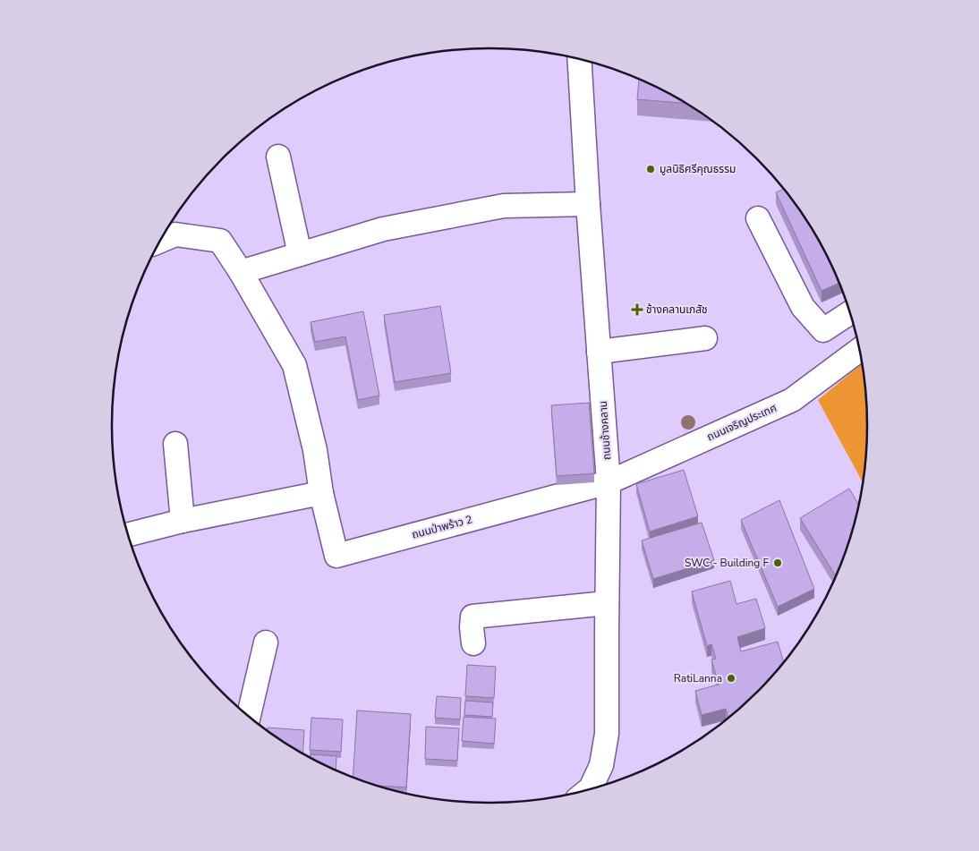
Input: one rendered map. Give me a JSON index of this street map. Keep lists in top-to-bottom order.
{
  "streets": {
    "street": ["ถนนเจริญประเทศ", "ถนนช้างคลาน", "ถนนป่าพร้าว 2"]
  },
  "crossings": [
    ["ถนนเจริญประเทศ", "ถนนช้างคลาน"],
    ["ถนนเจริญประเทศ", "ถนนป่าพร้าว 2"],
    ["ถนนช้างคลาน", "ถนนป่าพร้าว 2"]
  ],
  "places": {
    "other": ["มูลนิธิศรีคุณธรรม", "SWC - Building F", "RatiLanna"],
    "health": ["ช้างคลานเภสัช"]
  }
}
